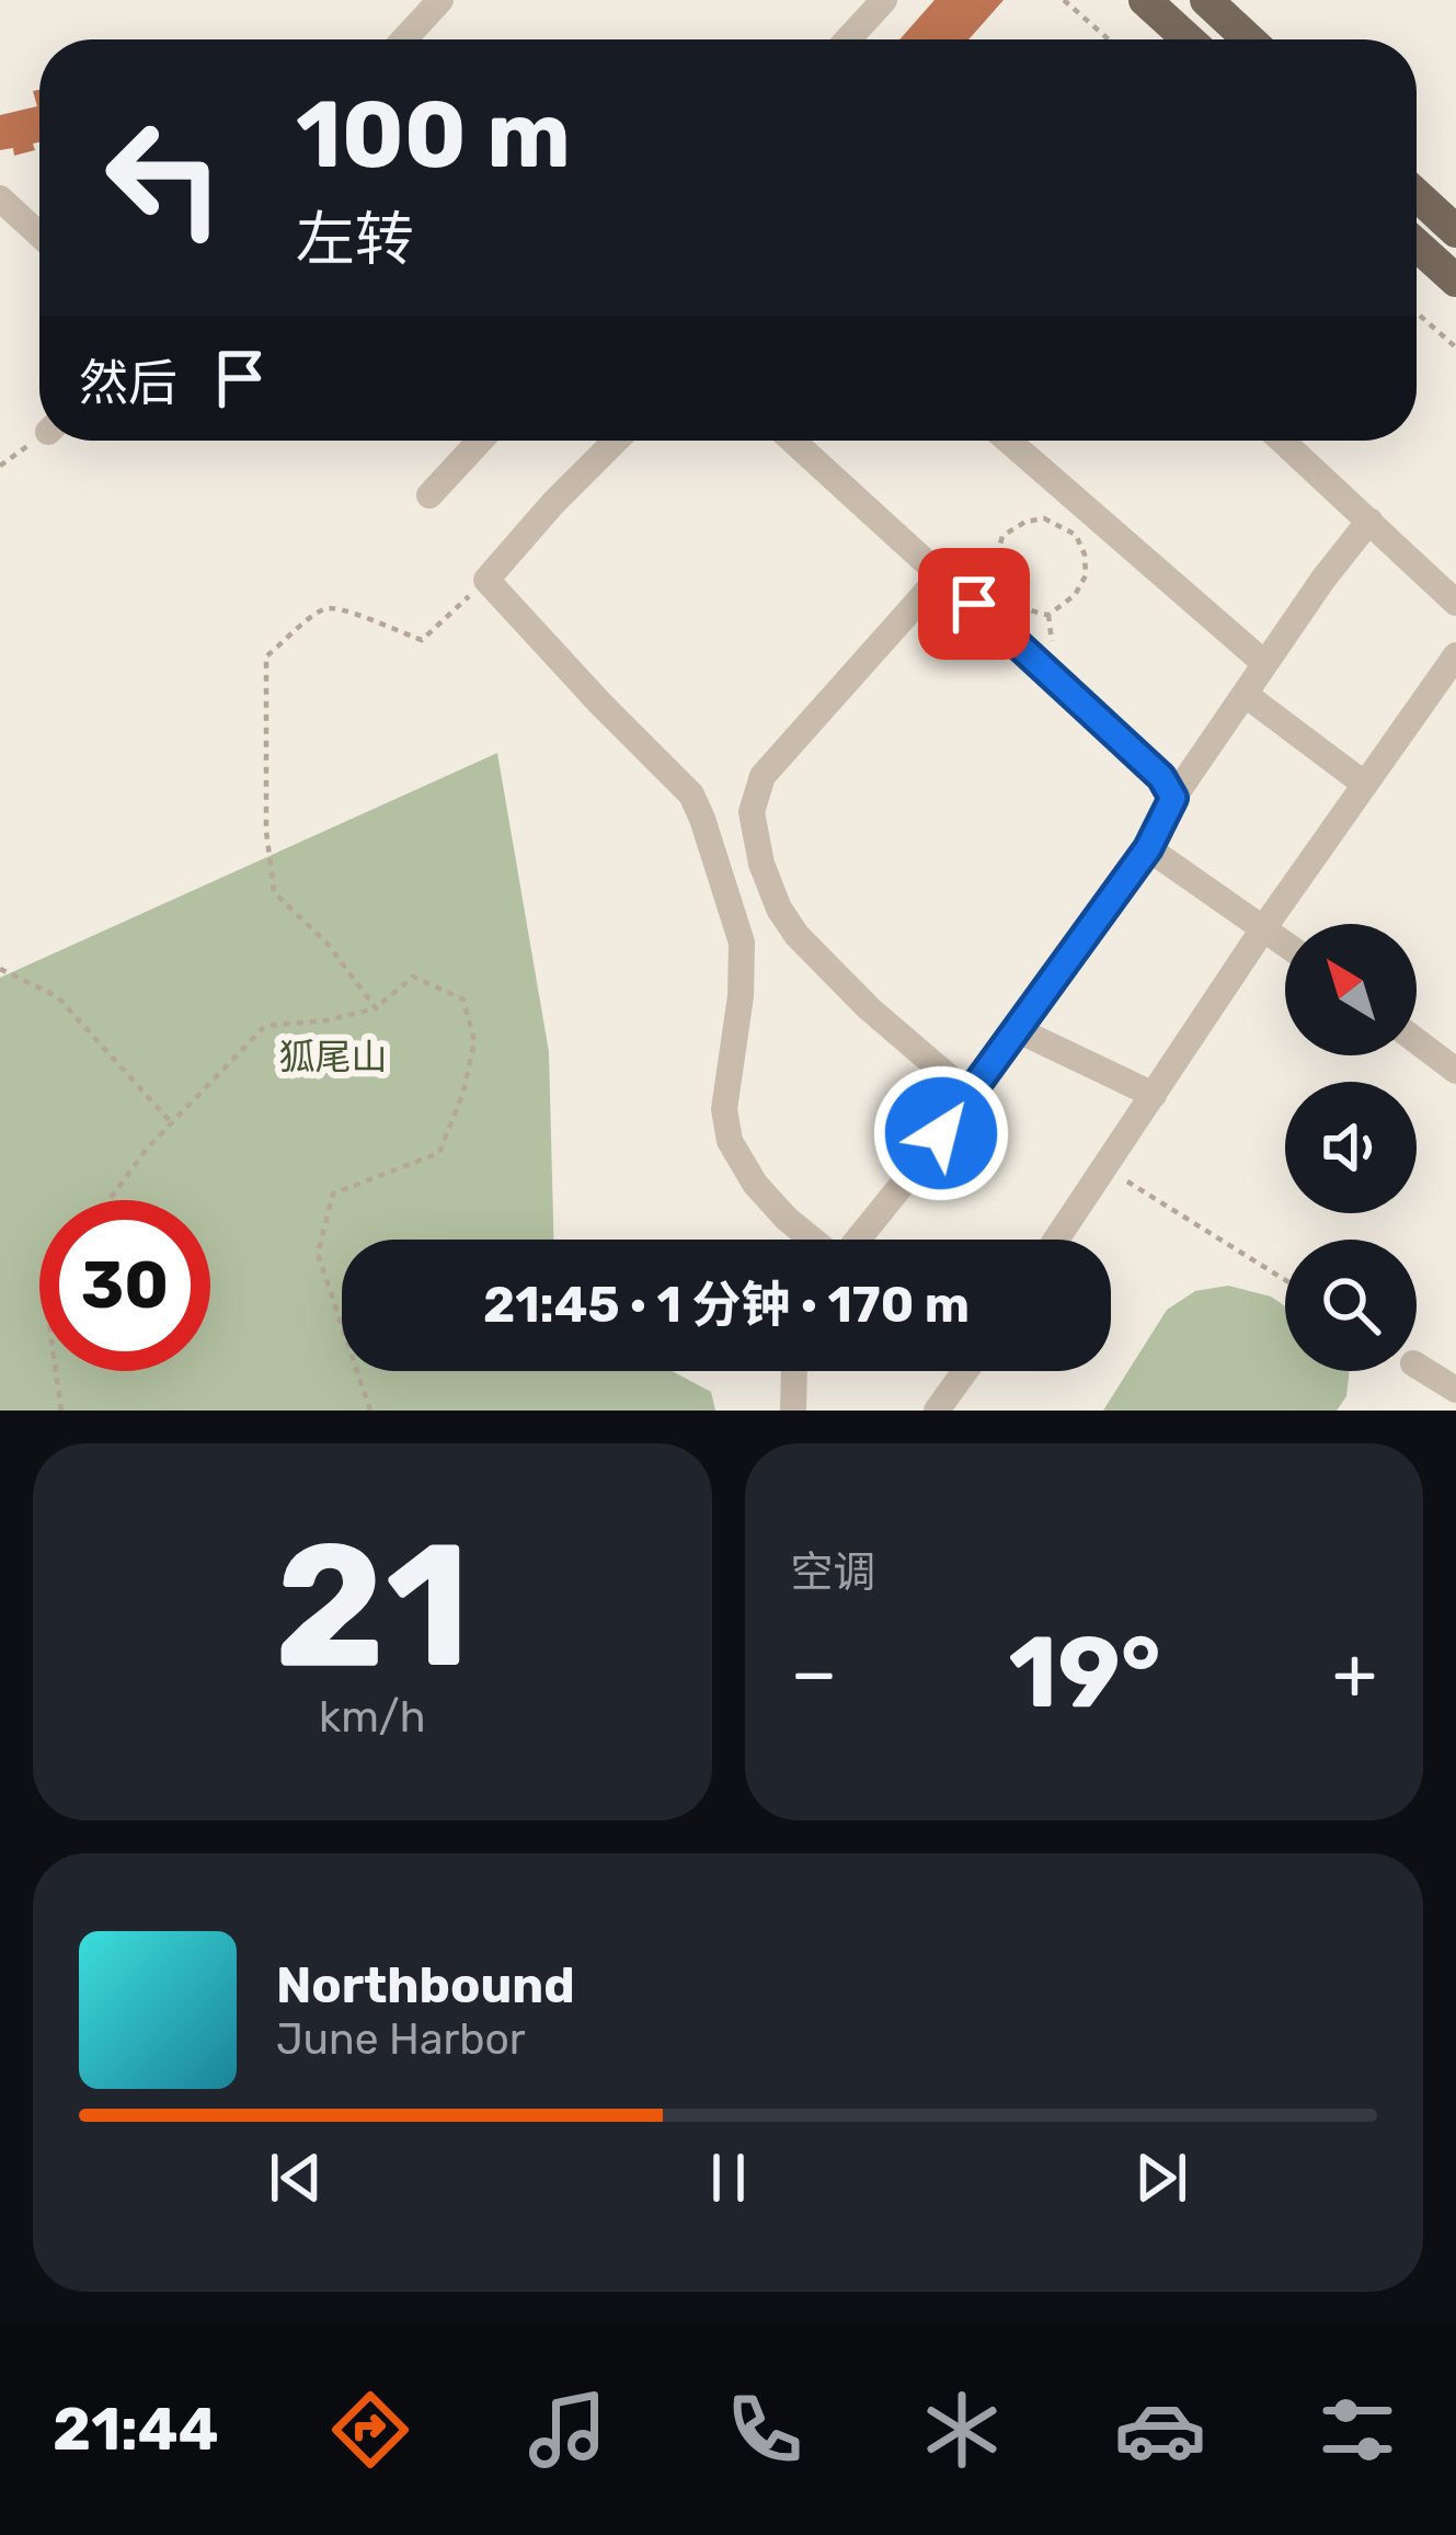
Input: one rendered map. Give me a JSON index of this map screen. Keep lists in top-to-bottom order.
{
  "parks": ["狐尾山"],
  "north": "top left",
  "page": {
    "turn": ["100 m", "左转"],
    "then": "然后",
    "limit": "30",
    "trip": "21:45 · 1 分钟 · 170 m",
    "tile": [
      ["21", "km/h"],
      "空调"
    ],
    "heat": ["−", "19°", "+"],
    "song": ["Northbound", "June Harbor"],
    "tabs": "21:44"
  }
}
